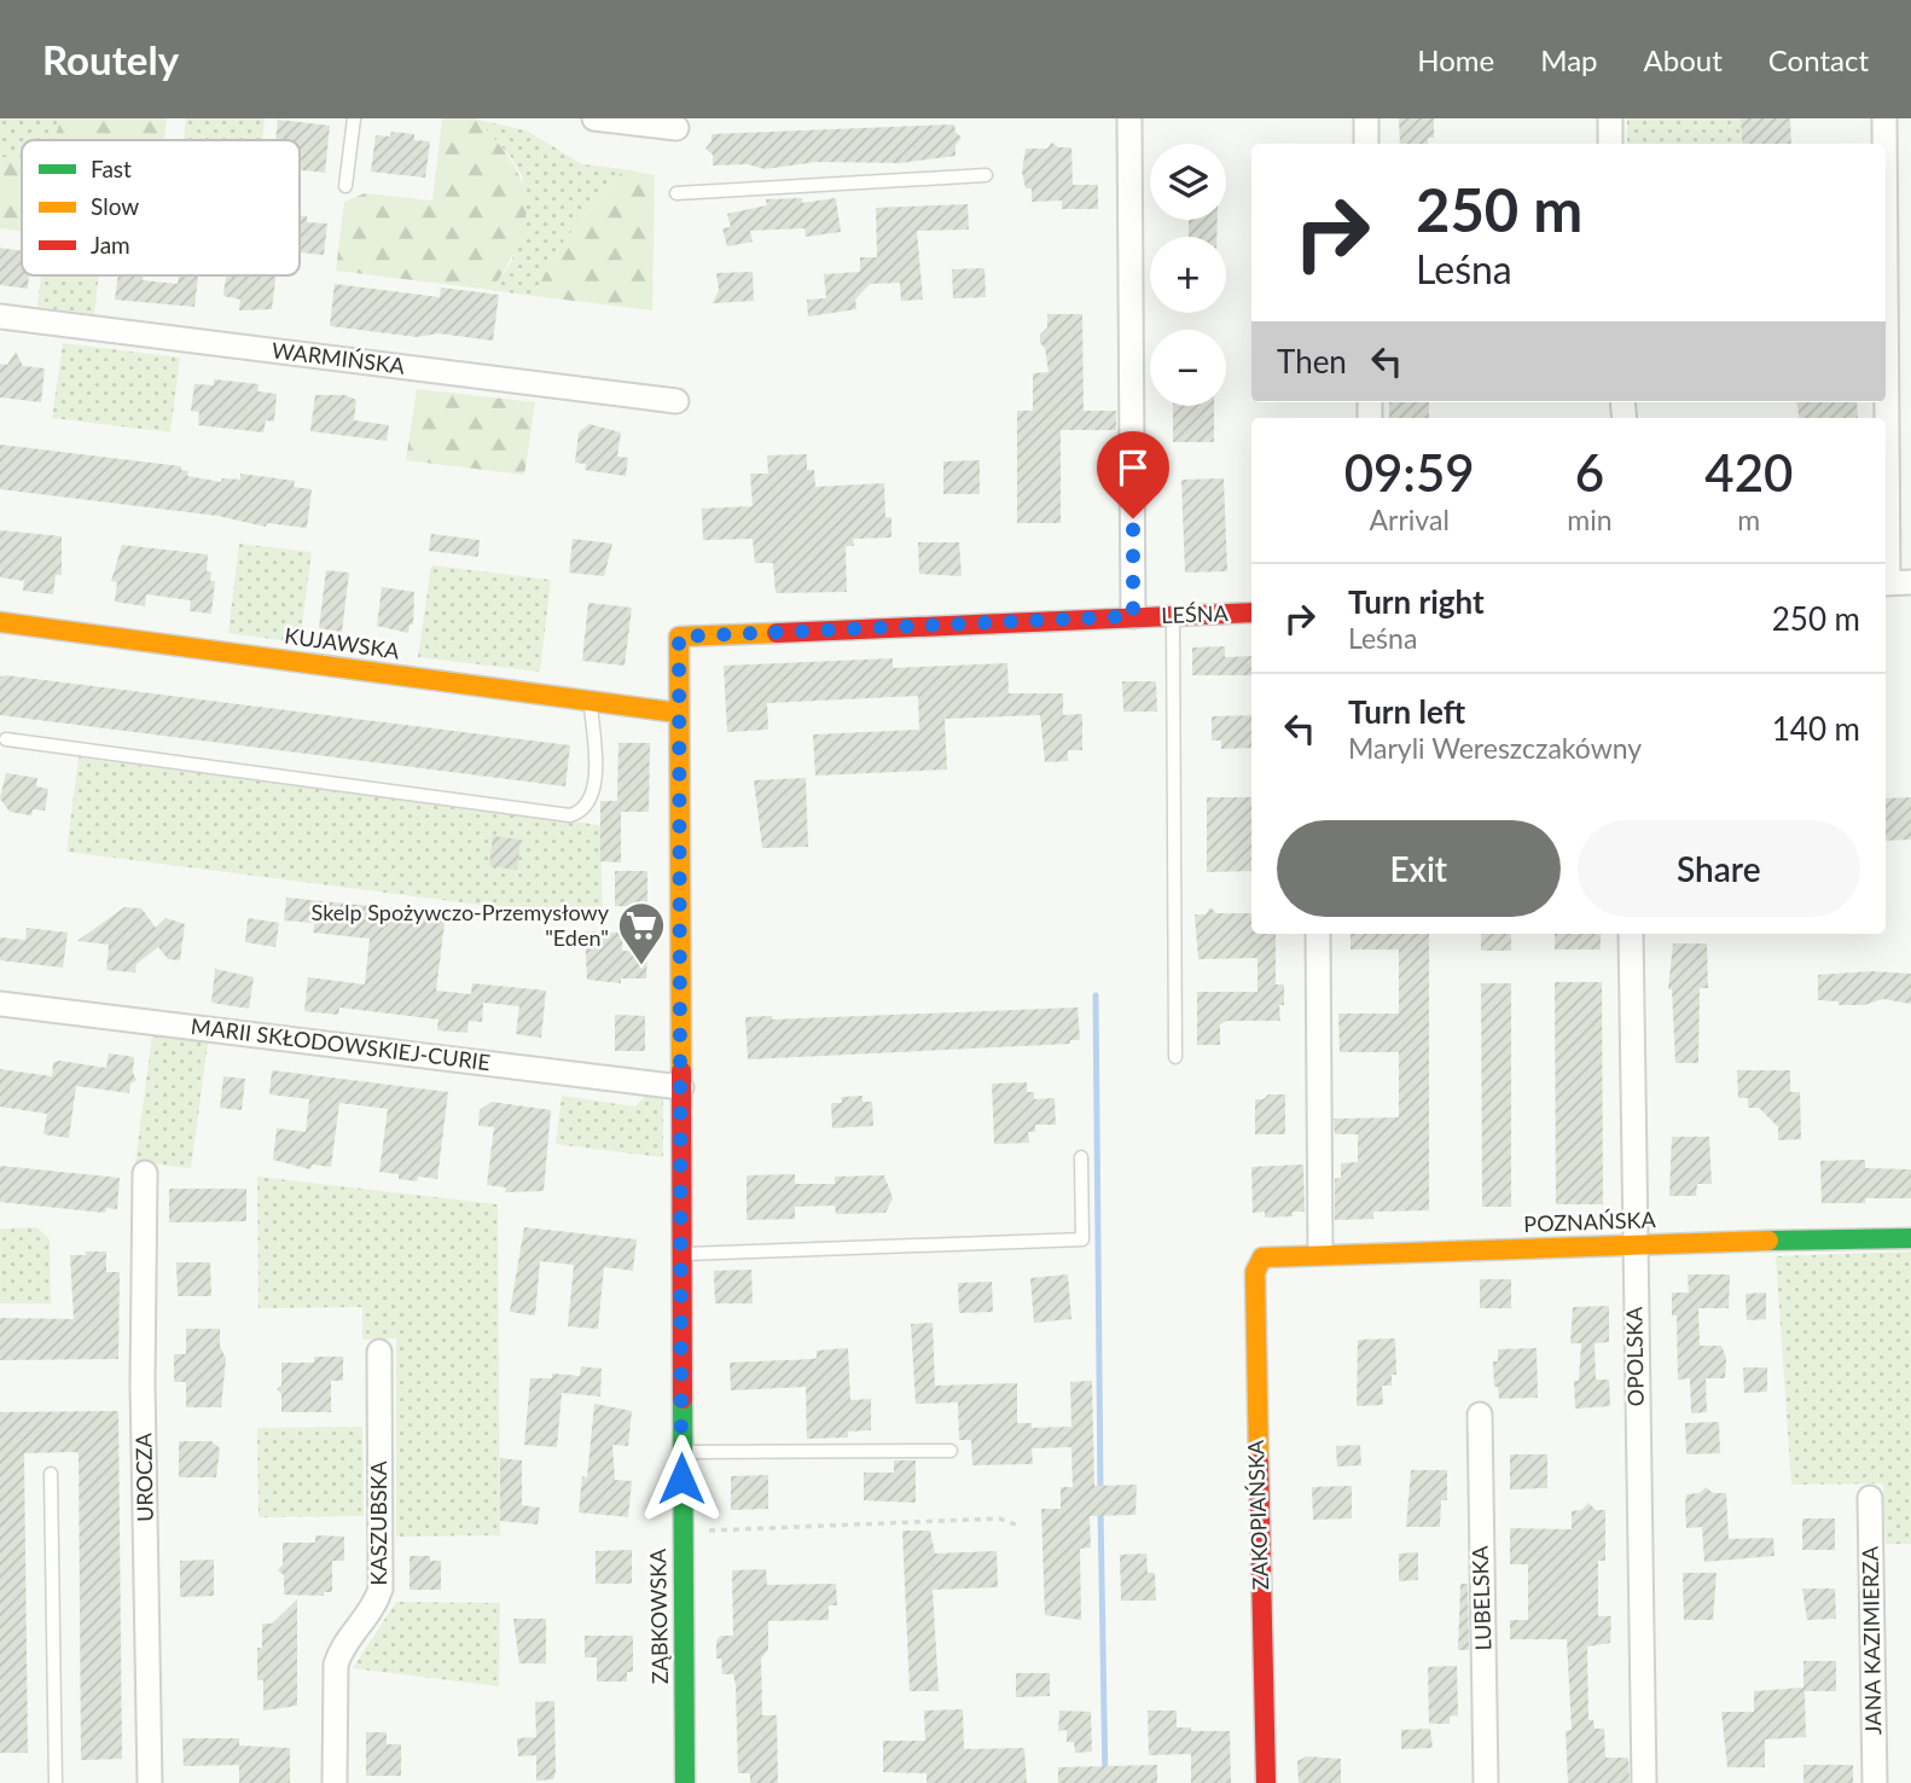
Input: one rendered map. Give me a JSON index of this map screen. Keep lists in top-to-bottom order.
{
  "streets": {
    "street": [
      "WARMIŃSKA",
      "LEŚNA",
      "KUJAWSKA",
      "MARII SKŁODOWSKIEJ-CURIE",
      "POZNAŃSKA",
      "OPOLSKA",
      "UROCZA",
      "ZAKOPIAŃSKA",
      "KASZUBSKA",
      "LUBELSKA",
      "ZĄBKOWSKA",
      "JANA KAZIMIERZA"
    ]
  },
  "crossings": [
    ["LEŚNA", "ZĄBKOWSKA"],
    ["KUJAWSKA", "ZĄBKOWSKA"],
    ["MARII SKŁODOWSKIEJ-CURIE", "ZĄBKOWSKA"],
    ["POZNAŃSKA", "OPOLSKA"],
    ["POZNAŃSKA", "ZAKOPIAŃSKA"]
  ],
  "places": {
    "supermarket": ["Skelp Spożywczo-Przemysłowy \"Eden\""]
  },
  "legend": ["Fast", "Slow", "Jam"],
  "page": {
    "header": "Routely",
    "nav": [
      "Home",
      "Map",
      "About",
      "Contact"
    ],
    "map_buttons": ["+", "−"],
    "turn": ["250 m", "Leśna"],
    "then": "Then",
    "eta": [
      "09:59",
      "Arrival",
      "6",
      "min",
      "420",
      "m"
    ],
    "list": [
      {
        "name": "Turn right",
        "note": "Leśna",
        "value": "250 m"
      },
      {
        "name": "Turn left",
        "note": "Maryli Wereszczakówny",
        "value": "140 m"
      }
    ],
    "buttons": ["Exit", "Share"]
  }
}
